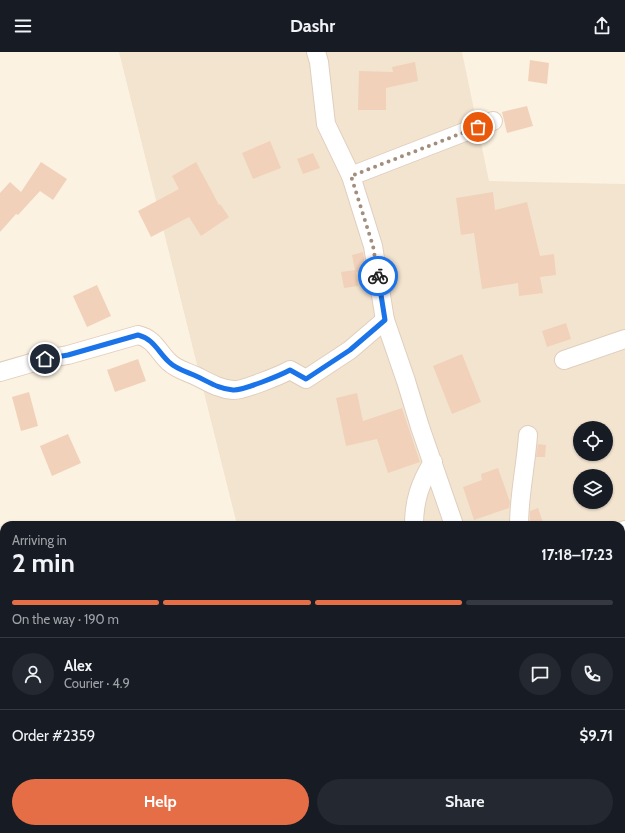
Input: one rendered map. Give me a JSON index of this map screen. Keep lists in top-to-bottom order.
{
  "page": {
    "header": "Dashr",
    "heading": ["2 min", "Arriving in", "17:18–17:23"],
    "panel": [
      "Alex",
      "Courier · 4.9",
      "Order #2359",
      "$9.71"
    ],
    "bar": "On the way · 190 m",
    "buttons": ["Help", "Share"]
  }
}
